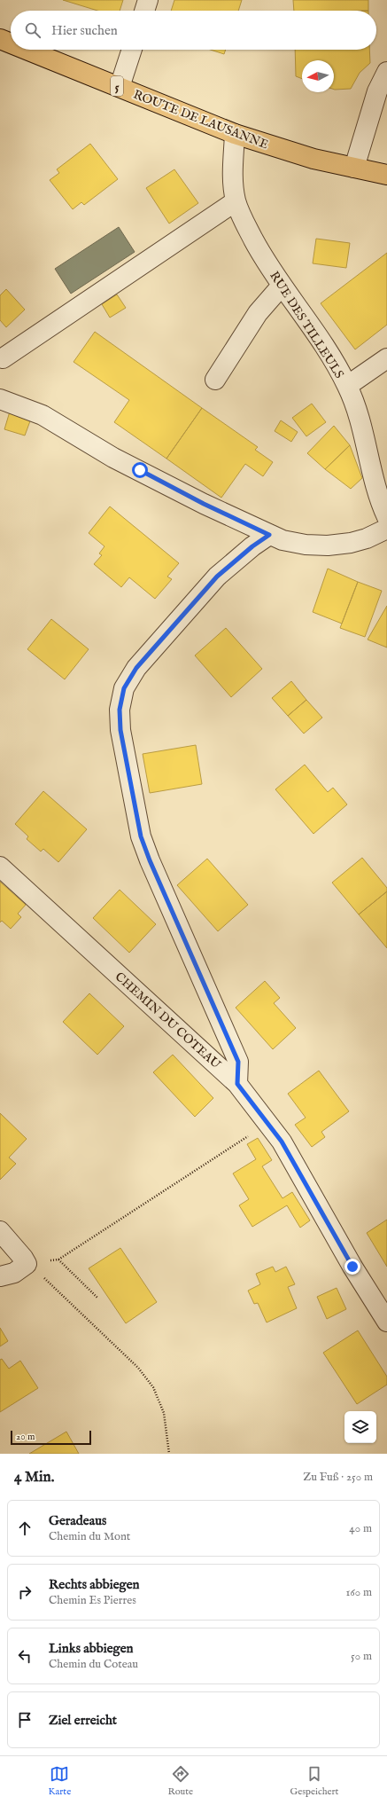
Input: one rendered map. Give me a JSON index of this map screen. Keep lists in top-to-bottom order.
{
  "streets": {
    "main road": ["5", "ROUTE DE LAUSANNE"],
    "street": ["RUE DES TILLEULS", "CHEMIN DU COTEAU"]
  },
  "crossings": [
    ["ROUTE DE LAUSANNE", "RUE DES TILLEULS"]
  ],
  "scale_bar": "20 m",
  "north": "left",
  "page": {
    "search": "Hier suchen",
    "scale": "20 m",
    "heading": ["4 Min.", "Zu Fuß · 250 m"],
    "list": [
      ["Geradeaus", "Chemin du Mont", "40 m"],
      ["Rechts abbiegen", "Chemin Es Pierres", "160 m"],
      ["Links abbiegen", "Chemin du Coteau", "50 m"],
      "Ziel erreicht"
    ],
    "nav": ["Karte", "Route", "Gespeichert"]
  }
}
